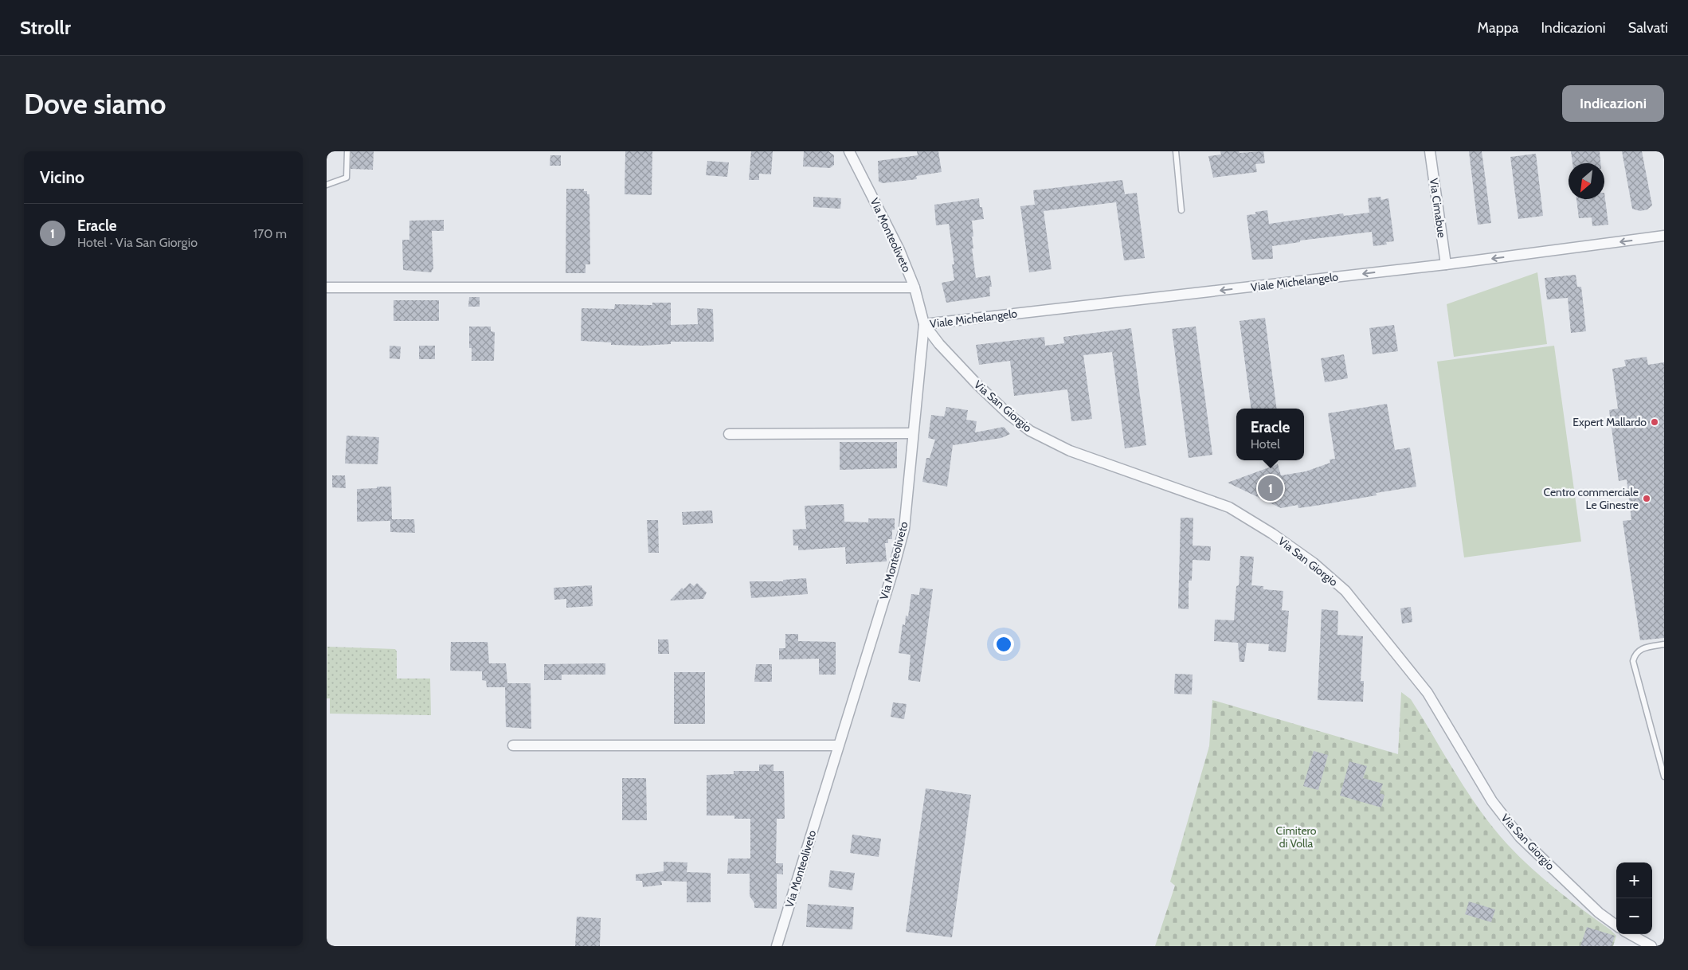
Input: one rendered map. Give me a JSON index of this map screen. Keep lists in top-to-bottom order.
{
  "streets": {
    "street": [
      "Via Cimabue",
      "Via Monteoliveto",
      "Viale Michelangelo",
      "Via San Giorgio"
    ]
  },
  "crossings": [
    ["Via Cimabue", "Viale Michelangelo"],
    ["Via Monteoliveto", "Viale Michelangelo"],
    ["Via Monteoliveto", "Via San Giorgio"],
    ["Viale Michelangelo", "Via San Giorgio"]
  ],
  "one_way": ["Viale Michelangelo"],
  "parks": ["Cimitero di Volla"],
  "places": ["Expert Mallardo", "Centro commerciale Le Ginestre"],
  "north": "bottom left",
  "page": {
    "header": "Strollr",
    "nav": ["Mappa", "Indicazioni", "Salvati"],
    "buttons": "Indicazioni",
    "title": "Dove siamo",
    "heading": "Vicino",
    "list": [
      {
        "mark": "1",
        "name": "Eracle",
        "note": "Hotel · Via San Giorgio",
        "value": "170 m"
      }
    ],
    "popup": ["Eracle", "Hotel"],
    "pins": "1",
    "map_buttons": ["+", "−"]
  }
}
